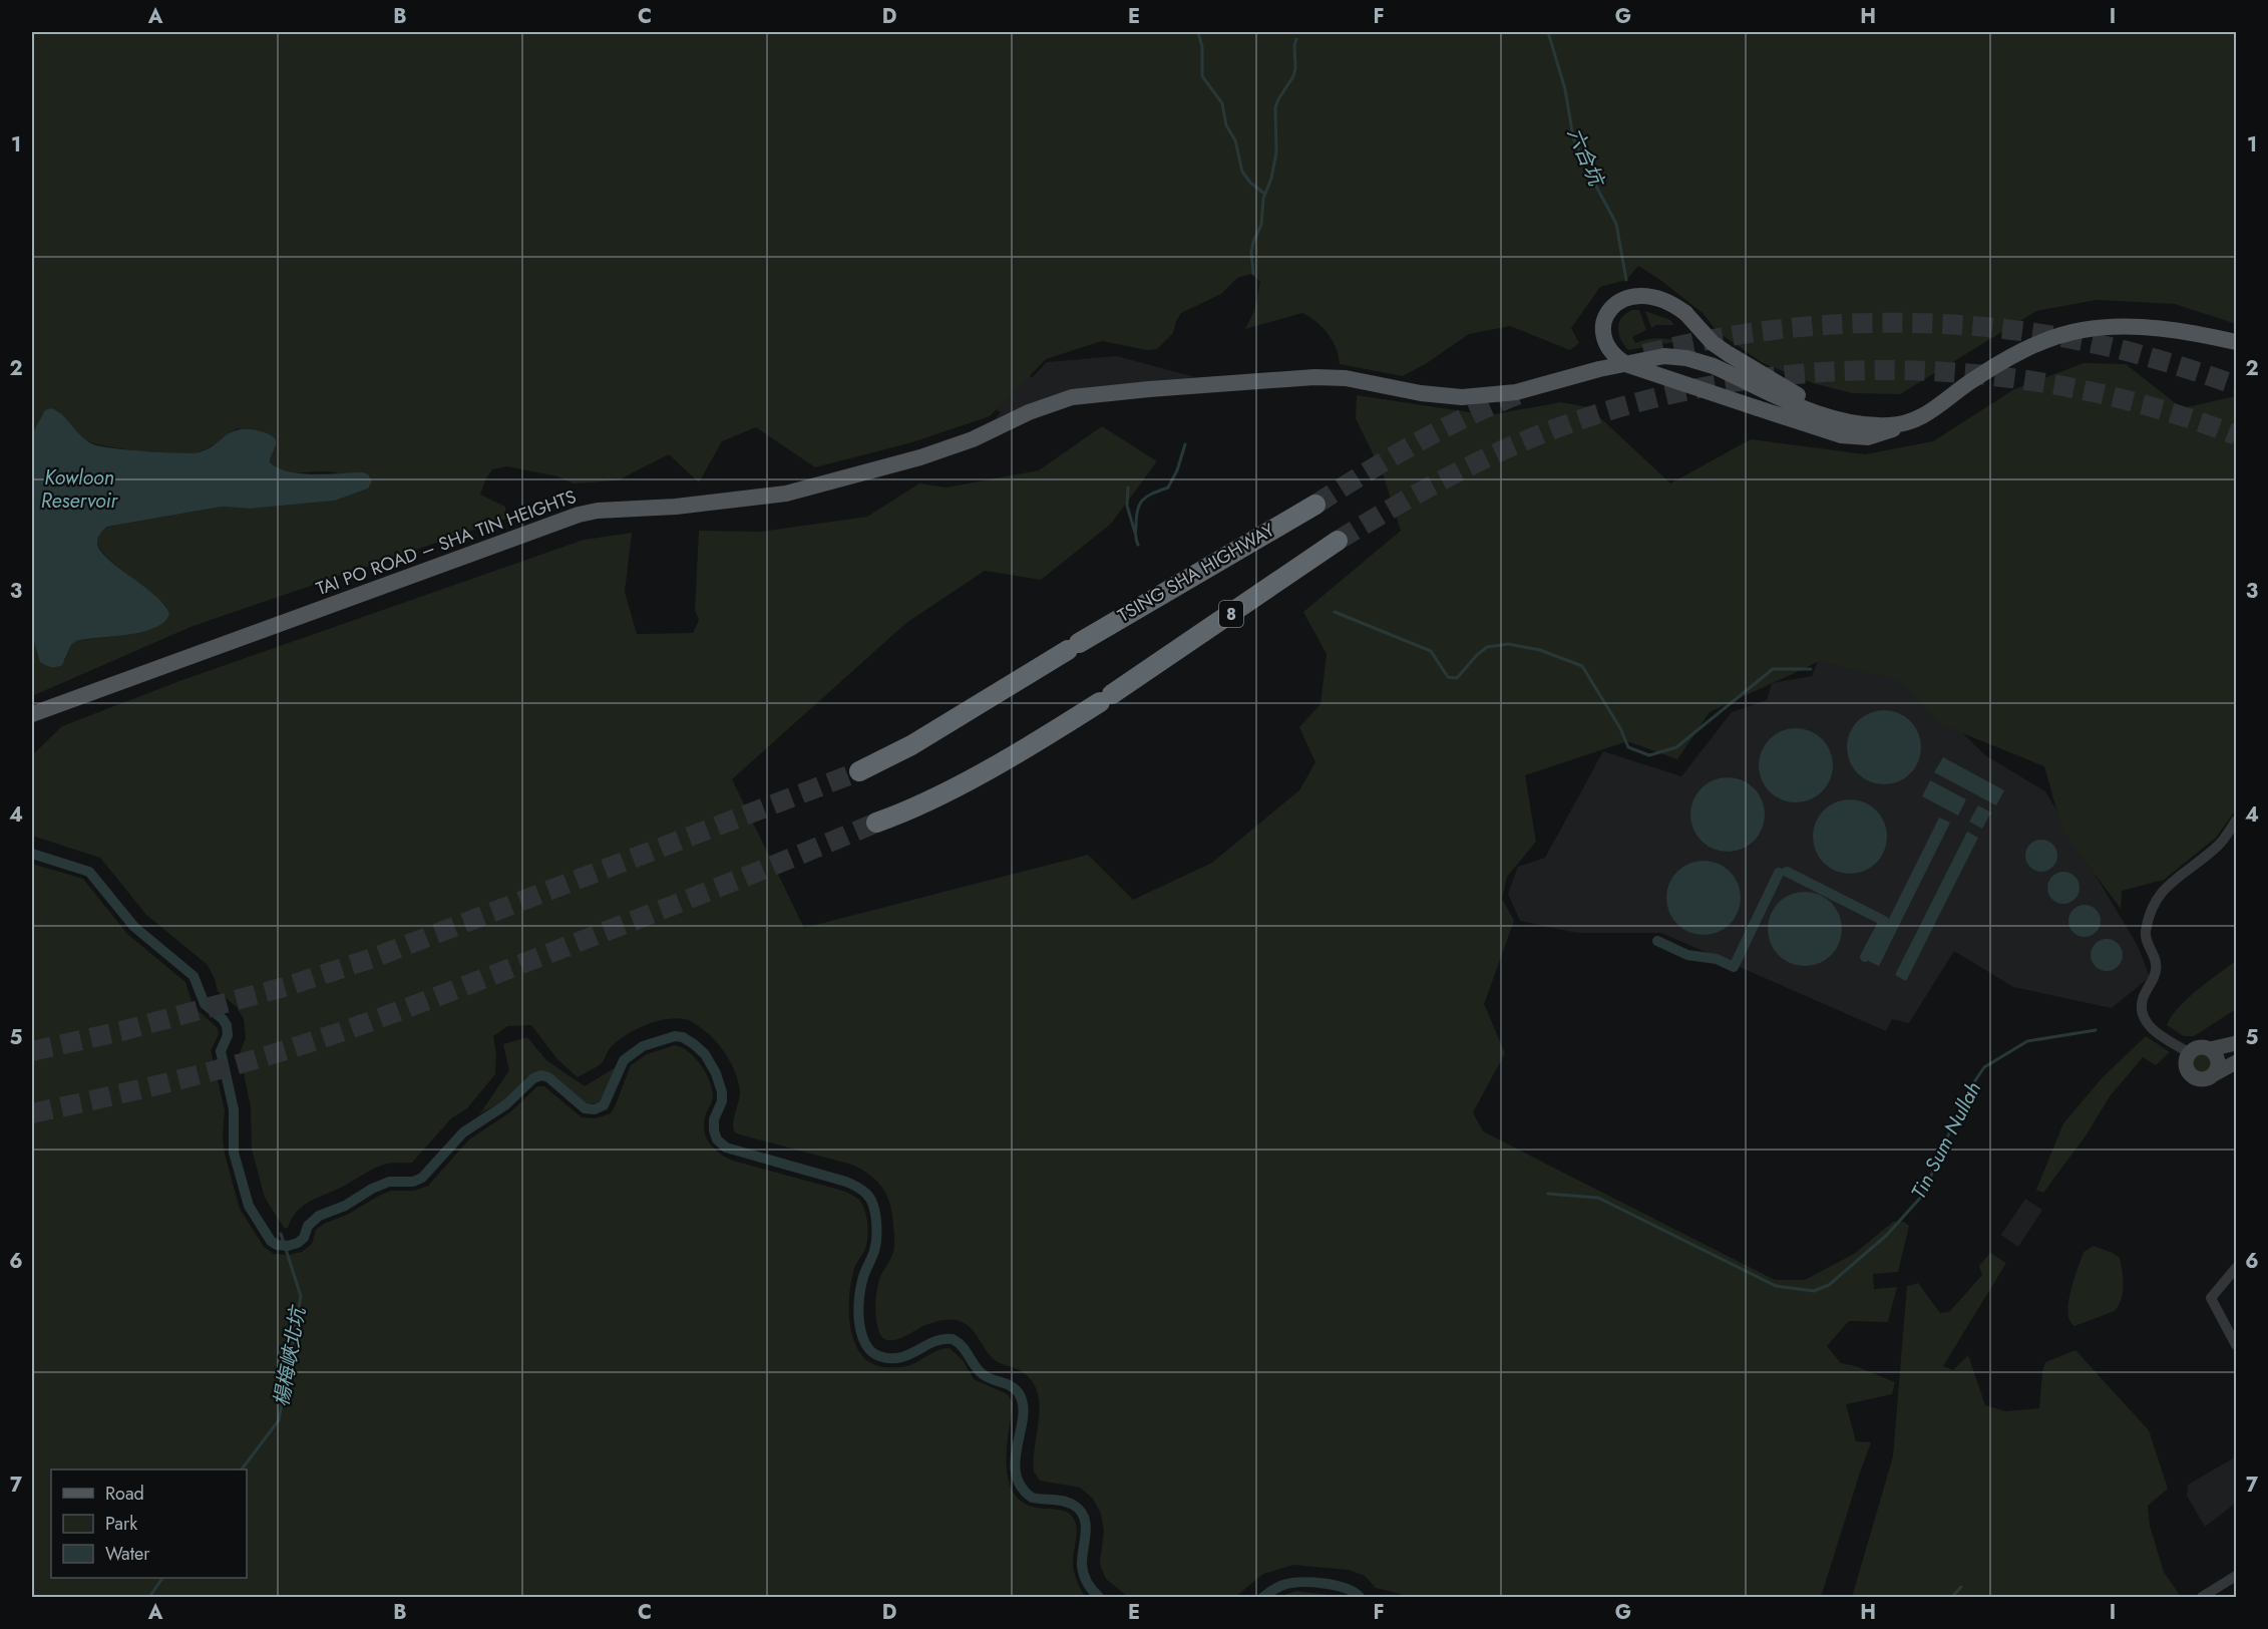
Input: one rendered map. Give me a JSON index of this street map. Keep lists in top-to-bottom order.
{
  "streets": {
    "highway": ["TSING SHA HIGHWAY", "8"],
    "main road": ["TAI PO ROAD – SHA TIN HEIGHTS"]
  },
  "water": [
    "六合坑",
    "Kowloon Reservoir",
    "Tin Sum Nullah",
    "楊梅峽北坑"
  ],
  "legend": ["Road", "Park", "Water"],
  "grid": {
    "columns": [
      "A",
      "B",
      "C",
      "D",
      "E",
      "F",
      "G",
      "H",
      "I"
    ],
    "rows": [
      "1",
      "2",
      "3",
      "4",
      "5",
      "6",
      "7"
    ]
  }
}
